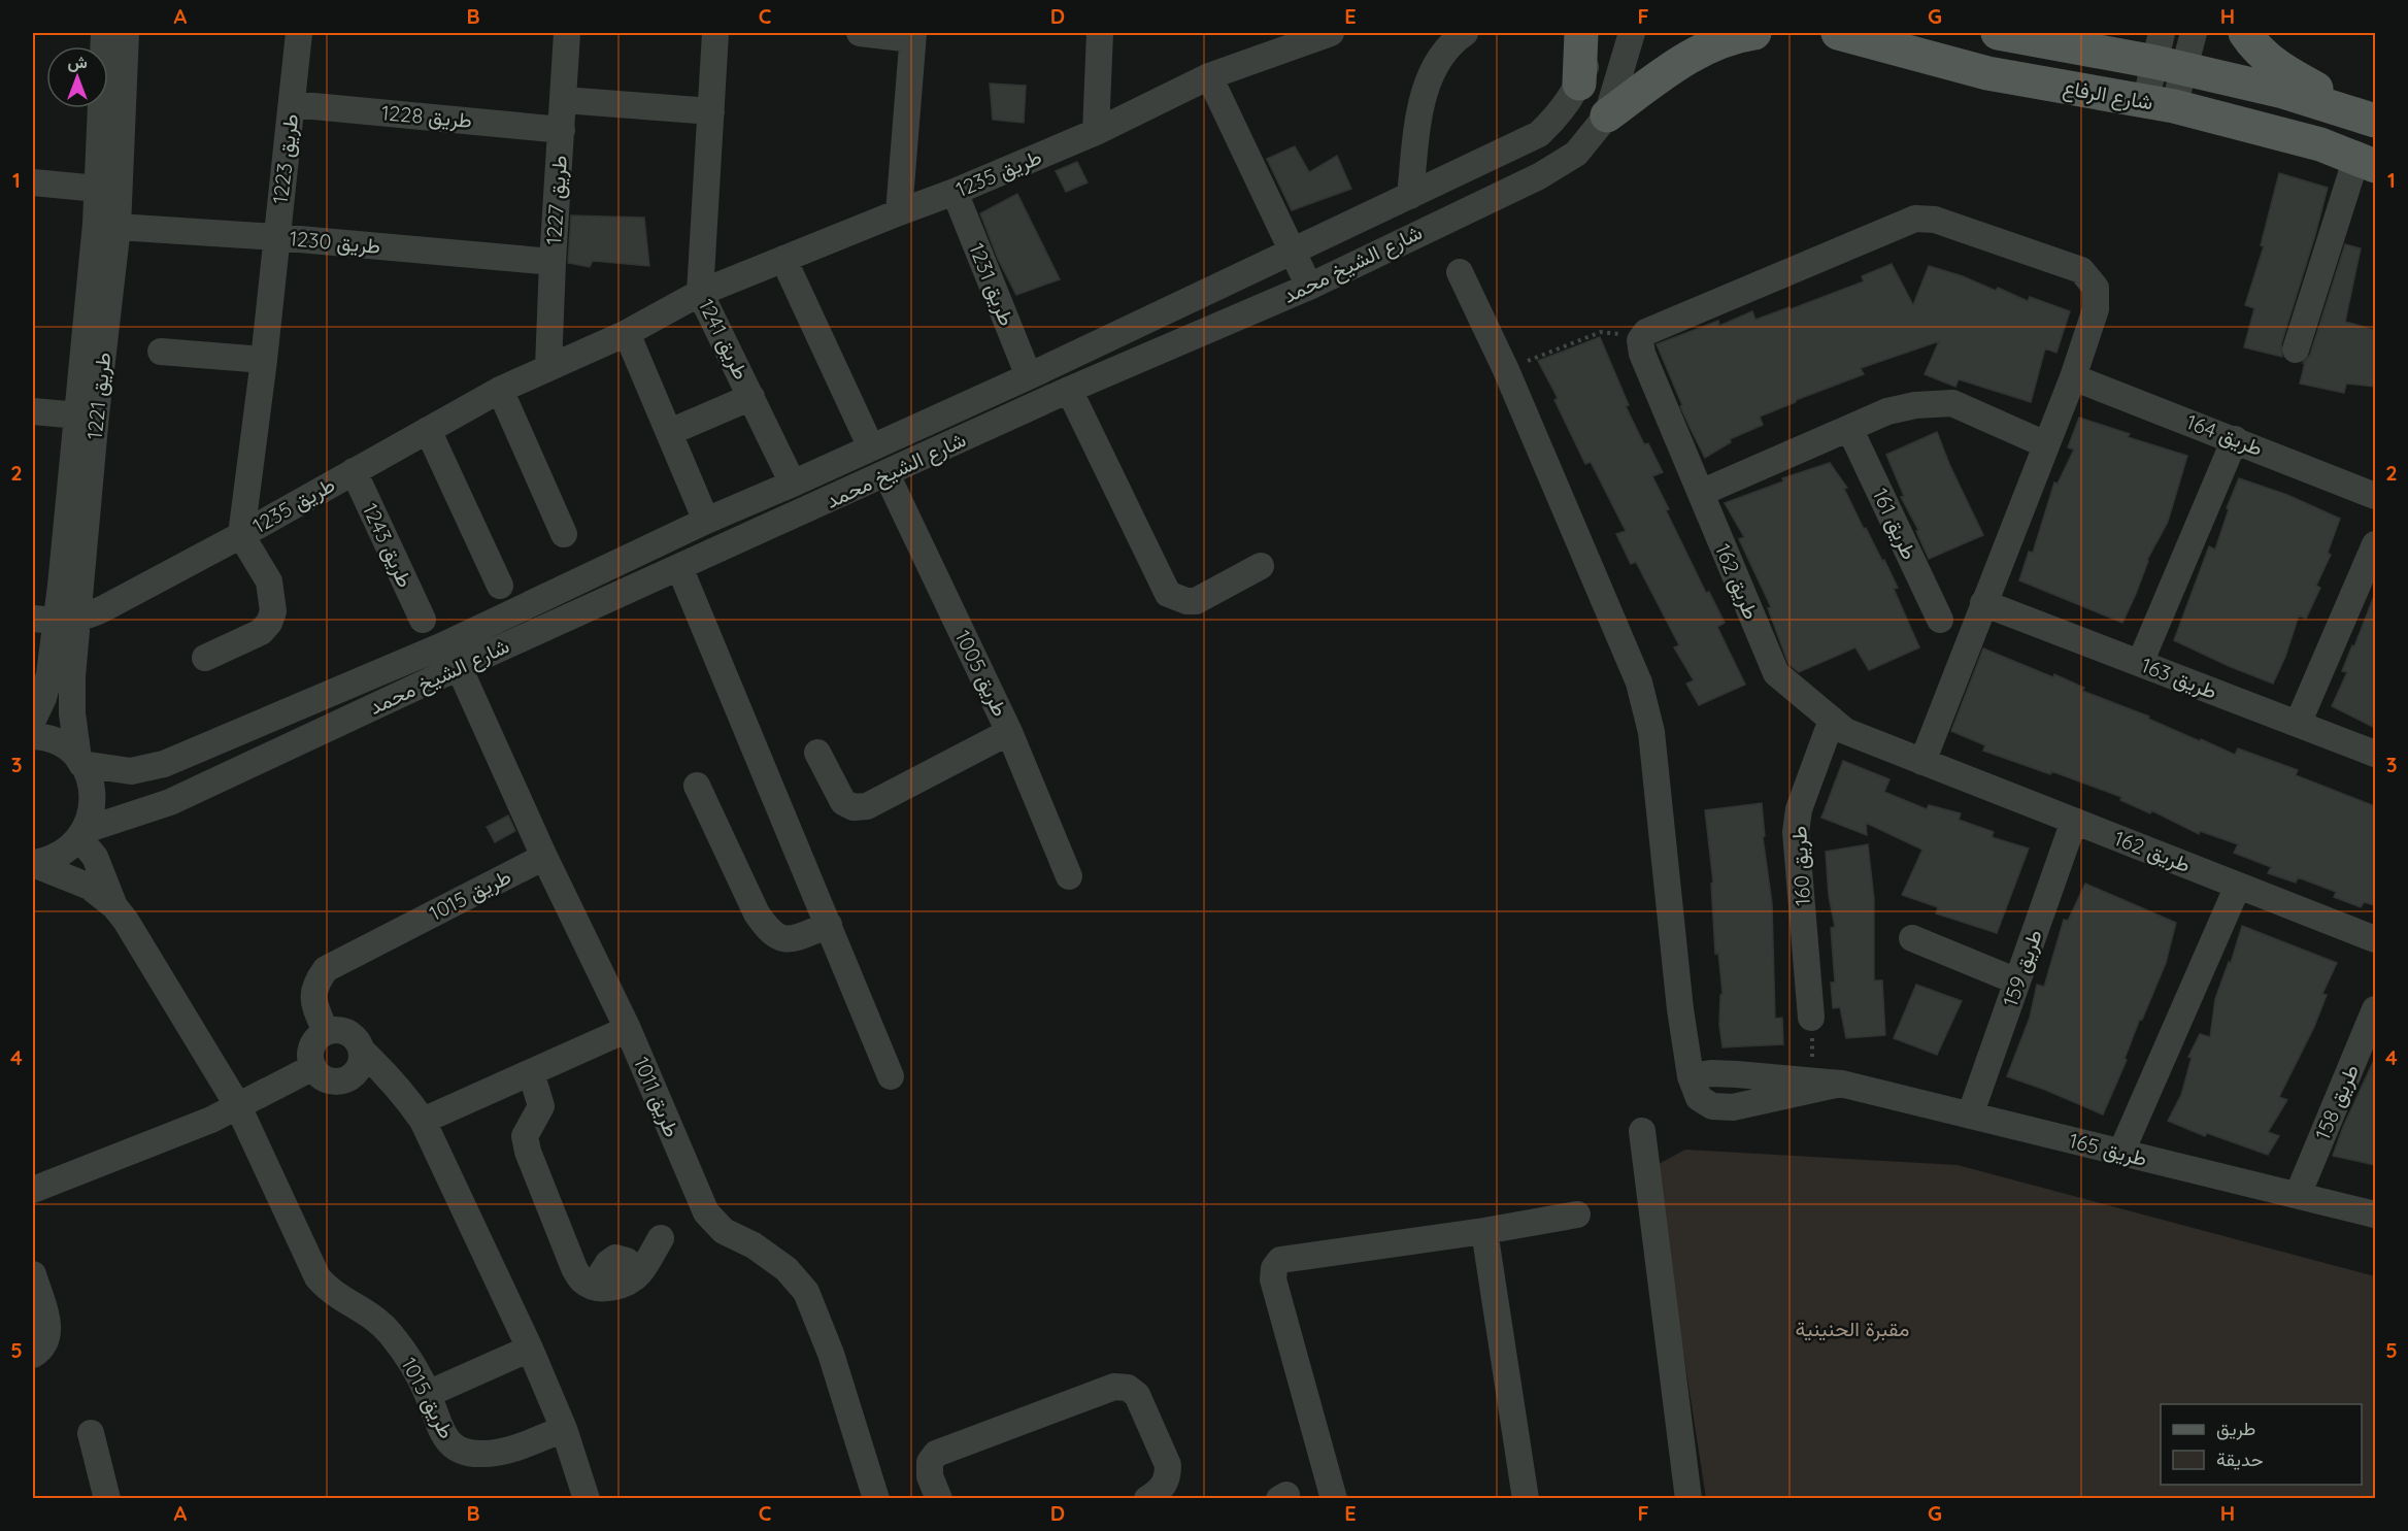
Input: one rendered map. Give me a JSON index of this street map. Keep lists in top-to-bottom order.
{
  "streets": {
    "main road": ["شارع الرفاع"],
    "street": [
      "طريق 1228",
      "طريق 1223",
      "طريق 1235",
      "طريق 1227",
      "طريق 1230",
      "شارع الشيخ محمد",
      "طريق 1231",
      "طريق 1241",
      "طريق 1221",
      "طريق 164",
      "طريق 161",
      "طريق 1243",
      "طريق 162",
      "طريق 1005",
      "طريق 163",
      "طريق 160",
      "طريق 1015",
      "طريق 159",
      "طريق 1011",
      "طريق 158",
      "طريق 165"
    ]
  },
  "crossings": [
    ["طريق 1228", "طريق 1223"],
    ["طريق 1228", "طريق 1227"],
    ["طريق 1223", "طريق 1235"],
    ["طريق 1223", "طريق 1230"],
    ["طريق 1235", "طريق 1227"],
    ["طريق 1235", "طريق 1231"],
    ["طريق 1235", "طريق 1241"],
    ["طريق 1235", "طريق 1221"],
    ["طريق 1235", "طريق 1243"],
    ["طريق 1227", "طريق 1230"],
    ["طريق 1230", "طريق 1221"],
    ["شارع الشيخ محمد", "طريق 1231"],
    ["شارع الشيخ محمد", "طريق 1241"],
    ["شارع الشيخ محمد", "طريق 1221"],
    ["شارع الشيخ محمد", "طريق 1005"],
    ["شارع الشيخ محمد", "طريق 1015"],
    ["شارع الشيخ محمد", "طريق 1011"],
    ["طريق 1221", "طريق 1015"],
    ["طريق 162", "طريق 160"],
    ["طريق 162", "طريق 159"],
    ["طريق 1015", "طريق 1011"],
    ["طريق 159", "طريق 165"],
    ["طريق 158", "طريق 165"]
  ],
  "parks": ["مقبرة الحنينية"],
  "legend": ["طريق", "حديقة"],
  "north": "top",
  "grid": {
    "columns": [
      "A",
      "B",
      "C",
      "D",
      "E",
      "F",
      "G",
      "H"
    ],
    "rows": [
      "1",
      "2",
      "3",
      "4",
      "5"
    ]
  }
}
